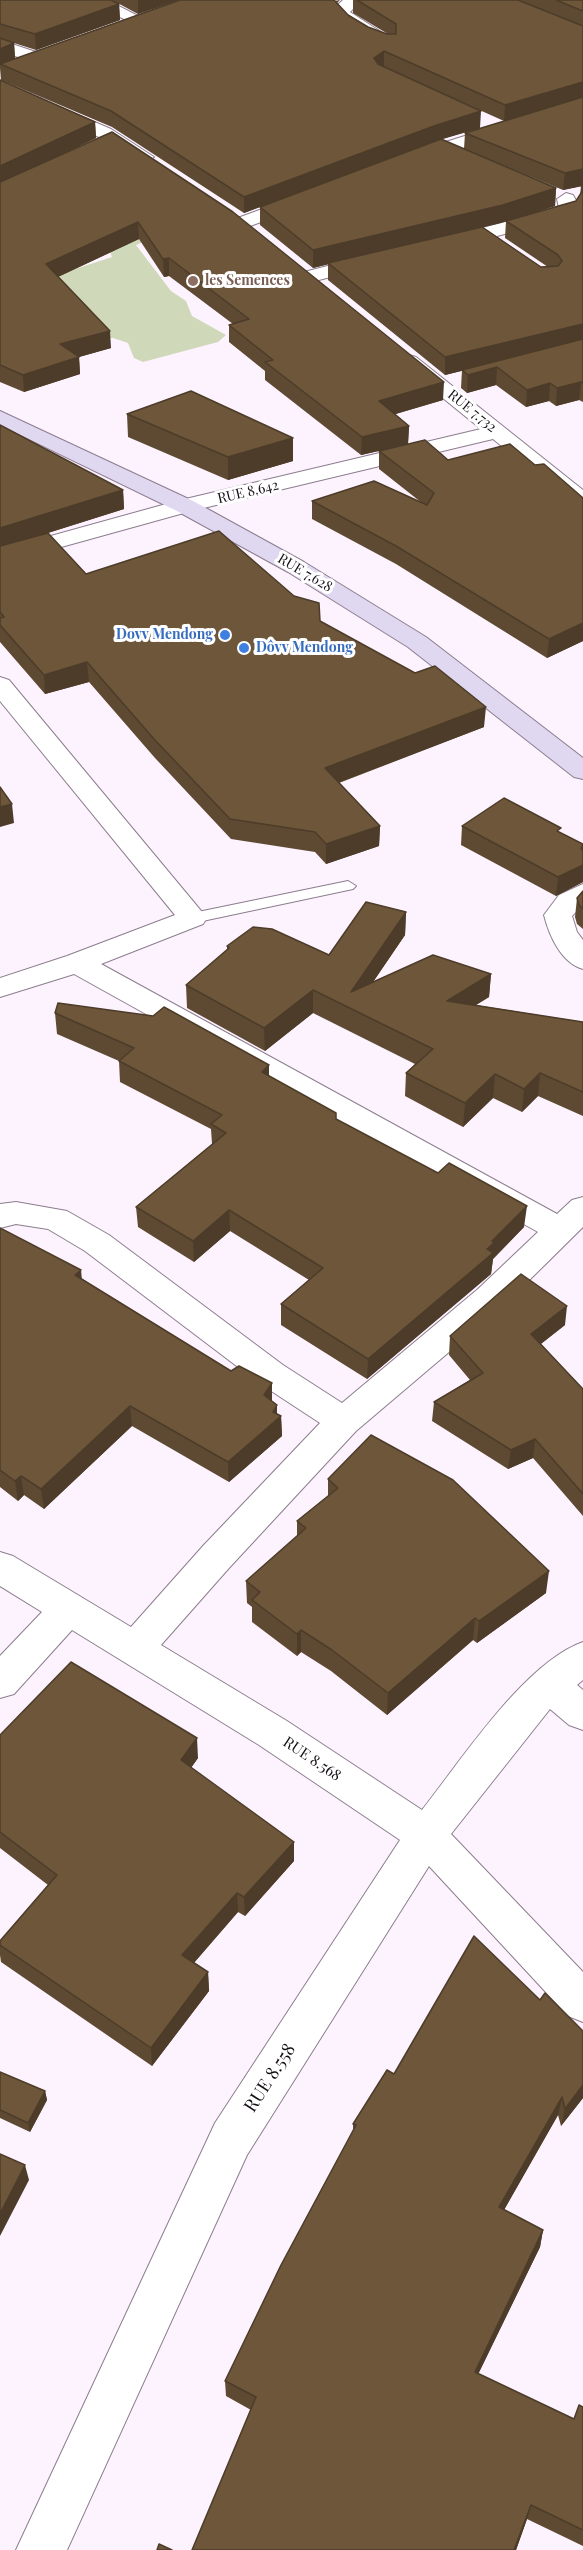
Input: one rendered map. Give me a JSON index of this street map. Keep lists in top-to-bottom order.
{
  "streets": {
    "main road": ["RUE 7.628"],
    "street": [
      "RUE 7.732",
      "RUE 8.642",
      "RUE 8.568",
      "RUE 8.558"
    ]
  },
  "crossings": [
    ["RUE 7.732", "RUE 8.642"],
    ["RUE 8.642", "RUE 7.628"],
    ["RUE 8.568", "RUE 8.558"]
  ],
  "places": ["les Semences", "Dovv Mendong", "Dôvv Mendong"]
}
